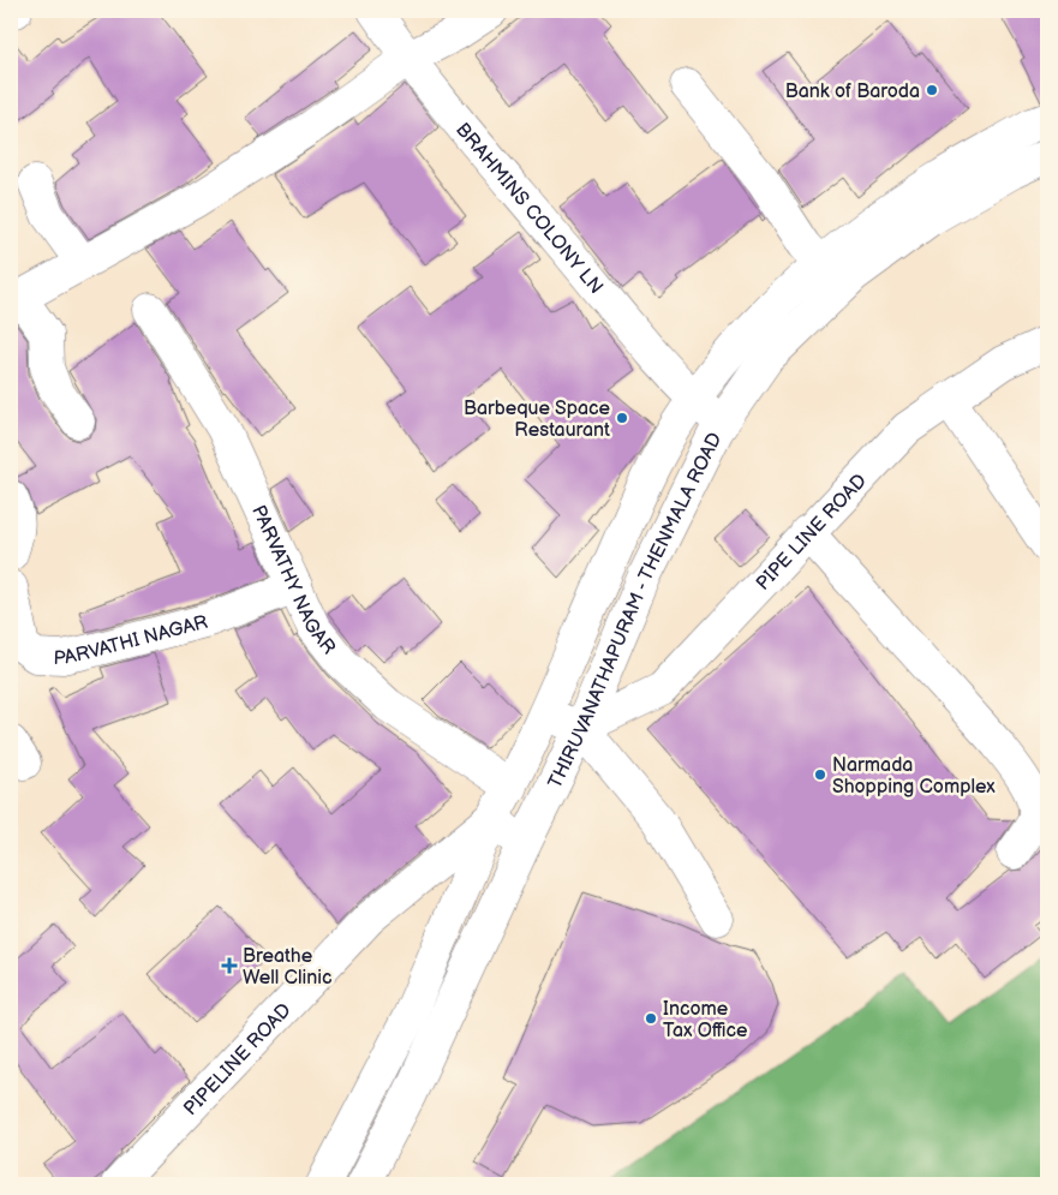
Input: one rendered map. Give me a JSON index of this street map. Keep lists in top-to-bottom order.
{
  "streets": {
    "street": [
      "BRAHMINS COLONY LN",
      "PIPE LINE ROAD",
      "PARVATHY NAGAR",
      "THIRUVANATHAPURAM - THENMALA ROAD",
      "PARVATHI NAGAR",
      "PIPELINE ROAD"
    ]
  },
  "crossings": [
    ["BRAHMINS COLONY LN", "THIRUVANATHAPURAM - THENMALA ROAD"],
    ["PIPE LINE ROAD", "THIRUVANATHAPURAM - THENMALA ROAD"],
    ["PARVATHY NAGAR", "PARVATHI NAGAR"]
  ],
  "places": {
    "other": [
      "Bank of Baroda",
      "Barbeque Space Restaurant",
      "Narmada Shopping Complex",
      "Income Tax Office"
    ],
    "health": ["Breathe Well Clinic"]
  }
}
